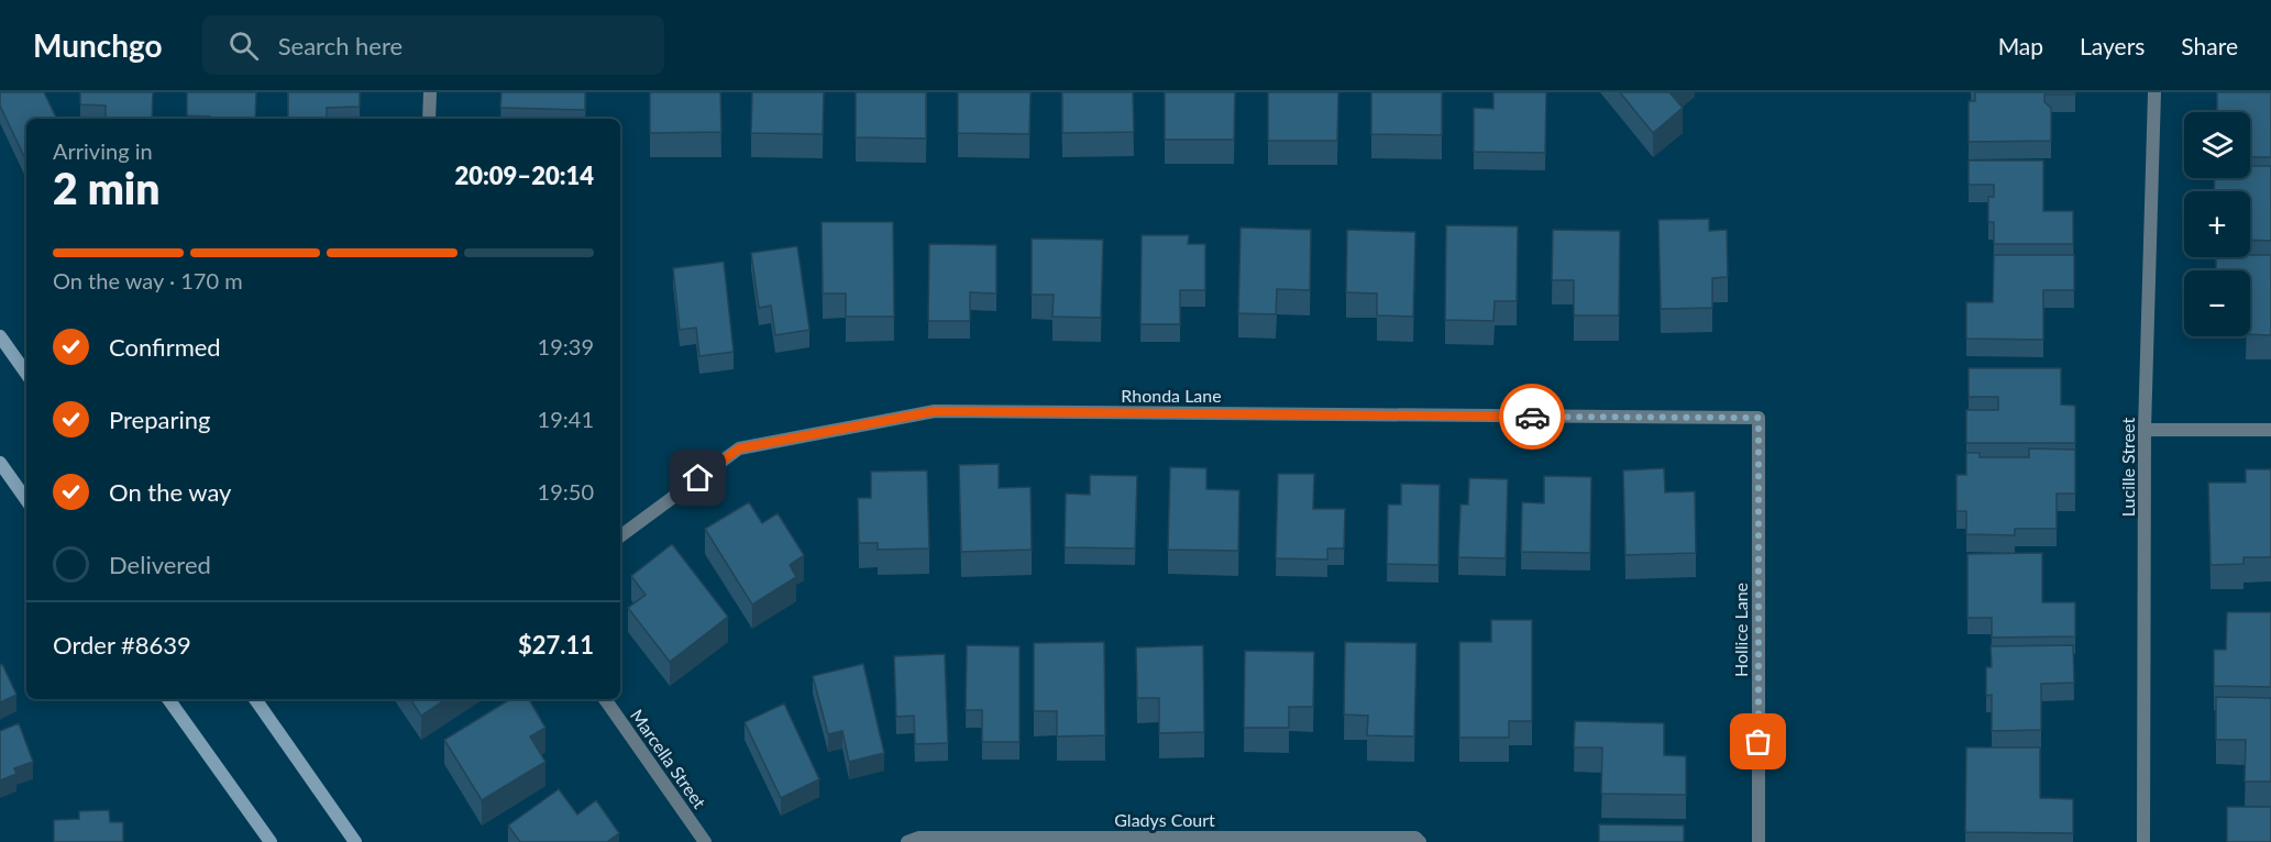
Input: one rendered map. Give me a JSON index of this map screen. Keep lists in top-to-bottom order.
{
  "streets": {
    "street": [
      "Rhonda Lane",
      "Lucille Street",
      "Hollice Lane",
      "Marcella Street",
      "Gladys Court"
    ]
  },
  "crossings": [
    ["Rhonda Lane", "Hollice Lane"]
  ],
  "page": {
    "header": "Munchgo",
    "search": "Search here",
    "nav": ["Map", "Layers", "Share"],
    "map_buttons": ["+", "−"],
    "heading": ["2 min", "Arriving in", "20:09–20:14"],
    "panel": ["Order #8639", "$27.11"],
    "bar": "On the way · 170 m",
    "list": [
      ["Confirmed", "19:39"],
      ["Preparing", "19:41"],
      ["On the way", "19:50"],
      "Delivered"
    ]
  }
}
